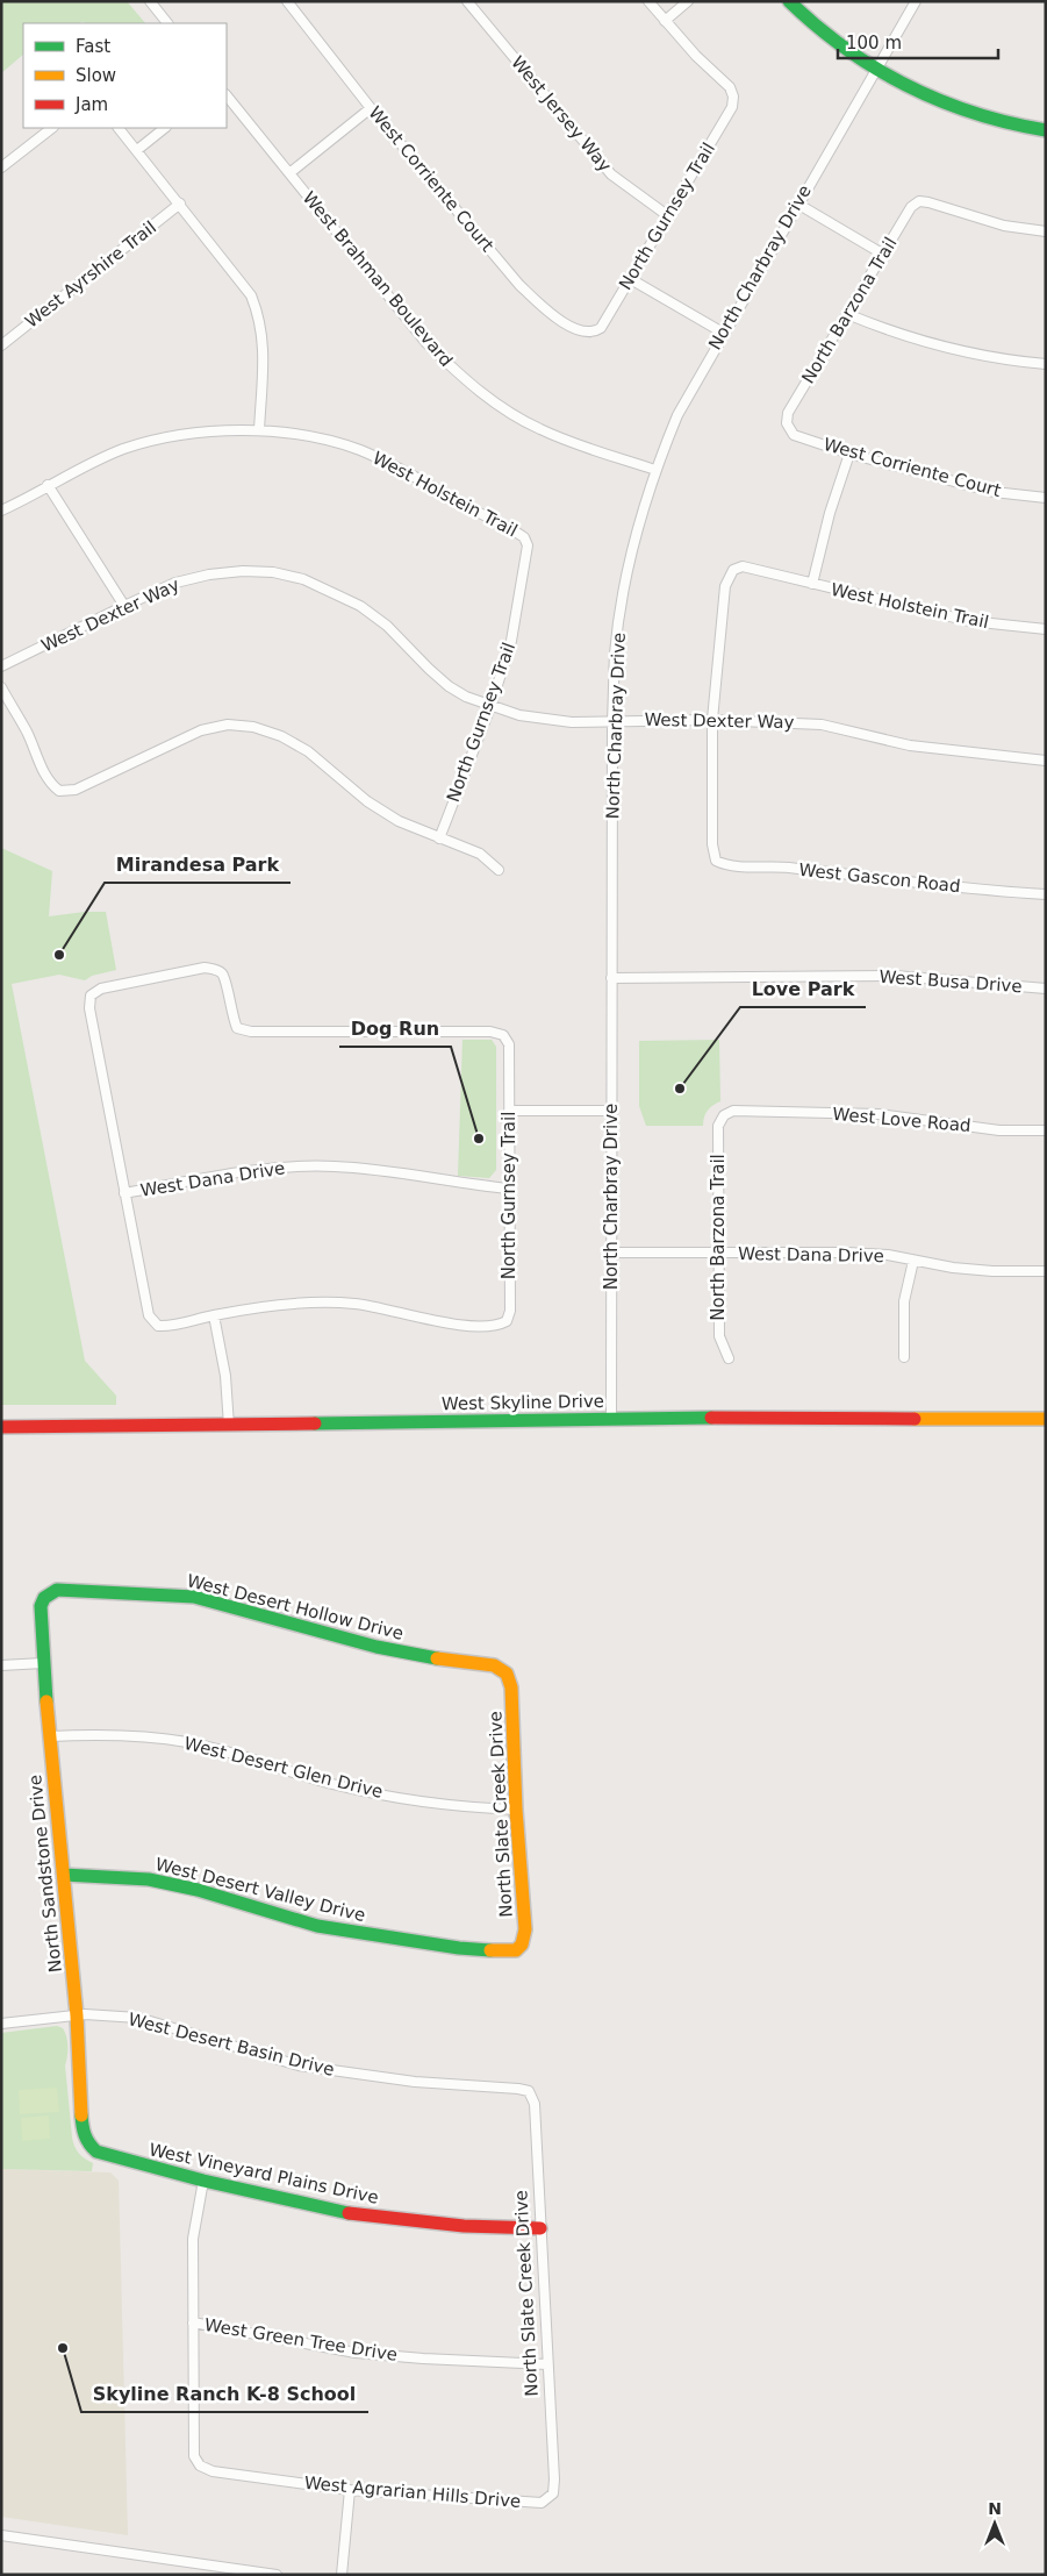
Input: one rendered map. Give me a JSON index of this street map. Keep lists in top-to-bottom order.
{
  "streets": {
    "street": [
      "West Jersey Way",
      "West Corriente Court",
      "North Gurnsey Trail",
      "North Charbray Drive",
      "West Ayrshire Trail",
      "West Brahman Boulevard",
      "North Barzona Trail",
      "West Holstein Trail",
      "West Dexter Way",
      "West Gascon Road",
      "West Busa Drive",
      "West Love Road",
      "West Dana Drive",
      "West Skyline Drive",
      "West Desert Hollow Drive",
      "West Desert Glen Drive",
      "North Slate Creek Drive",
      "North Sandstone Drive",
      "West Desert Valley Drive",
      "West Desert Basin Drive",
      "West Vineyard Plains Drive",
      "West Green Tree Drive",
      "West Agrarian Hills Drive"
    ]
  },
  "crossings": [
    ["West Jersey Way", "North Gurnsey Trail"],
    ["West Corriente Court", "North Gurnsey Trail"],
    ["West Corriente Court", "North Barzona Trail"],
    ["North Gurnsey Trail", "West Holstein Trail"],
    ["North Gurnsey Trail", "West Dexter Way"],
    ["North Gurnsey Trail", "West Dana Drive"],
    ["North Charbray Drive", "West Brahman Boulevard"],
    ["North Charbray Drive", "West Dexter Way"],
    ["North Charbray Drive", "West Busa Drive"],
    ["North Charbray Drive", "West Dana Drive"],
    ["North Charbray Drive", "West Skyline Drive"],
    ["North Barzona Trail", "West Love Road"],
    ["North Barzona Trail", "West Dana Drive"],
    ["West Holstein Trail", "West Dexter Way"],
    ["West Holstein Trail", "West Gascon Road"],
    ["West Dexter Way", "West Gascon Road"],
    ["West Desert Hollow Drive", "North Slate Creek Drive"],
    ["West Desert Hollow Drive", "North Sandstone Drive"],
    ["West Desert Glen Drive", "North Slate Creek Drive"],
    ["West Desert Glen Drive", "North Sandstone Drive"],
    ["North Slate Creek Drive", "West Desert Valley Drive"],
    ["North Slate Creek Drive", "West Desert Basin Drive"],
    ["North Slate Creek Drive", "West Vineyard Plains Drive"],
    ["North Slate Creek Drive", "West Green Tree Drive"],
    ["North Slate Creek Drive", "West Agrarian Hills Drive"],
    ["North Sandstone Drive", "West Desert Valley Drive"],
    ["North Sandstone Drive", "West Desert Basin Drive"],
    ["North Sandstone Drive", "West Vineyard Plains Drive"],
    ["West Green Tree Drive", "West Agrarian Hills Drive"]
  ],
  "places": [
    "Mirandesa Park",
    "Love Park",
    "Dog Run",
    "Skyline Ranch K-8 School"
  ],
  "legend": ["Fast", "Slow", "Jam"],
  "scale_bar": "100 m",
  "north": "top"
}
